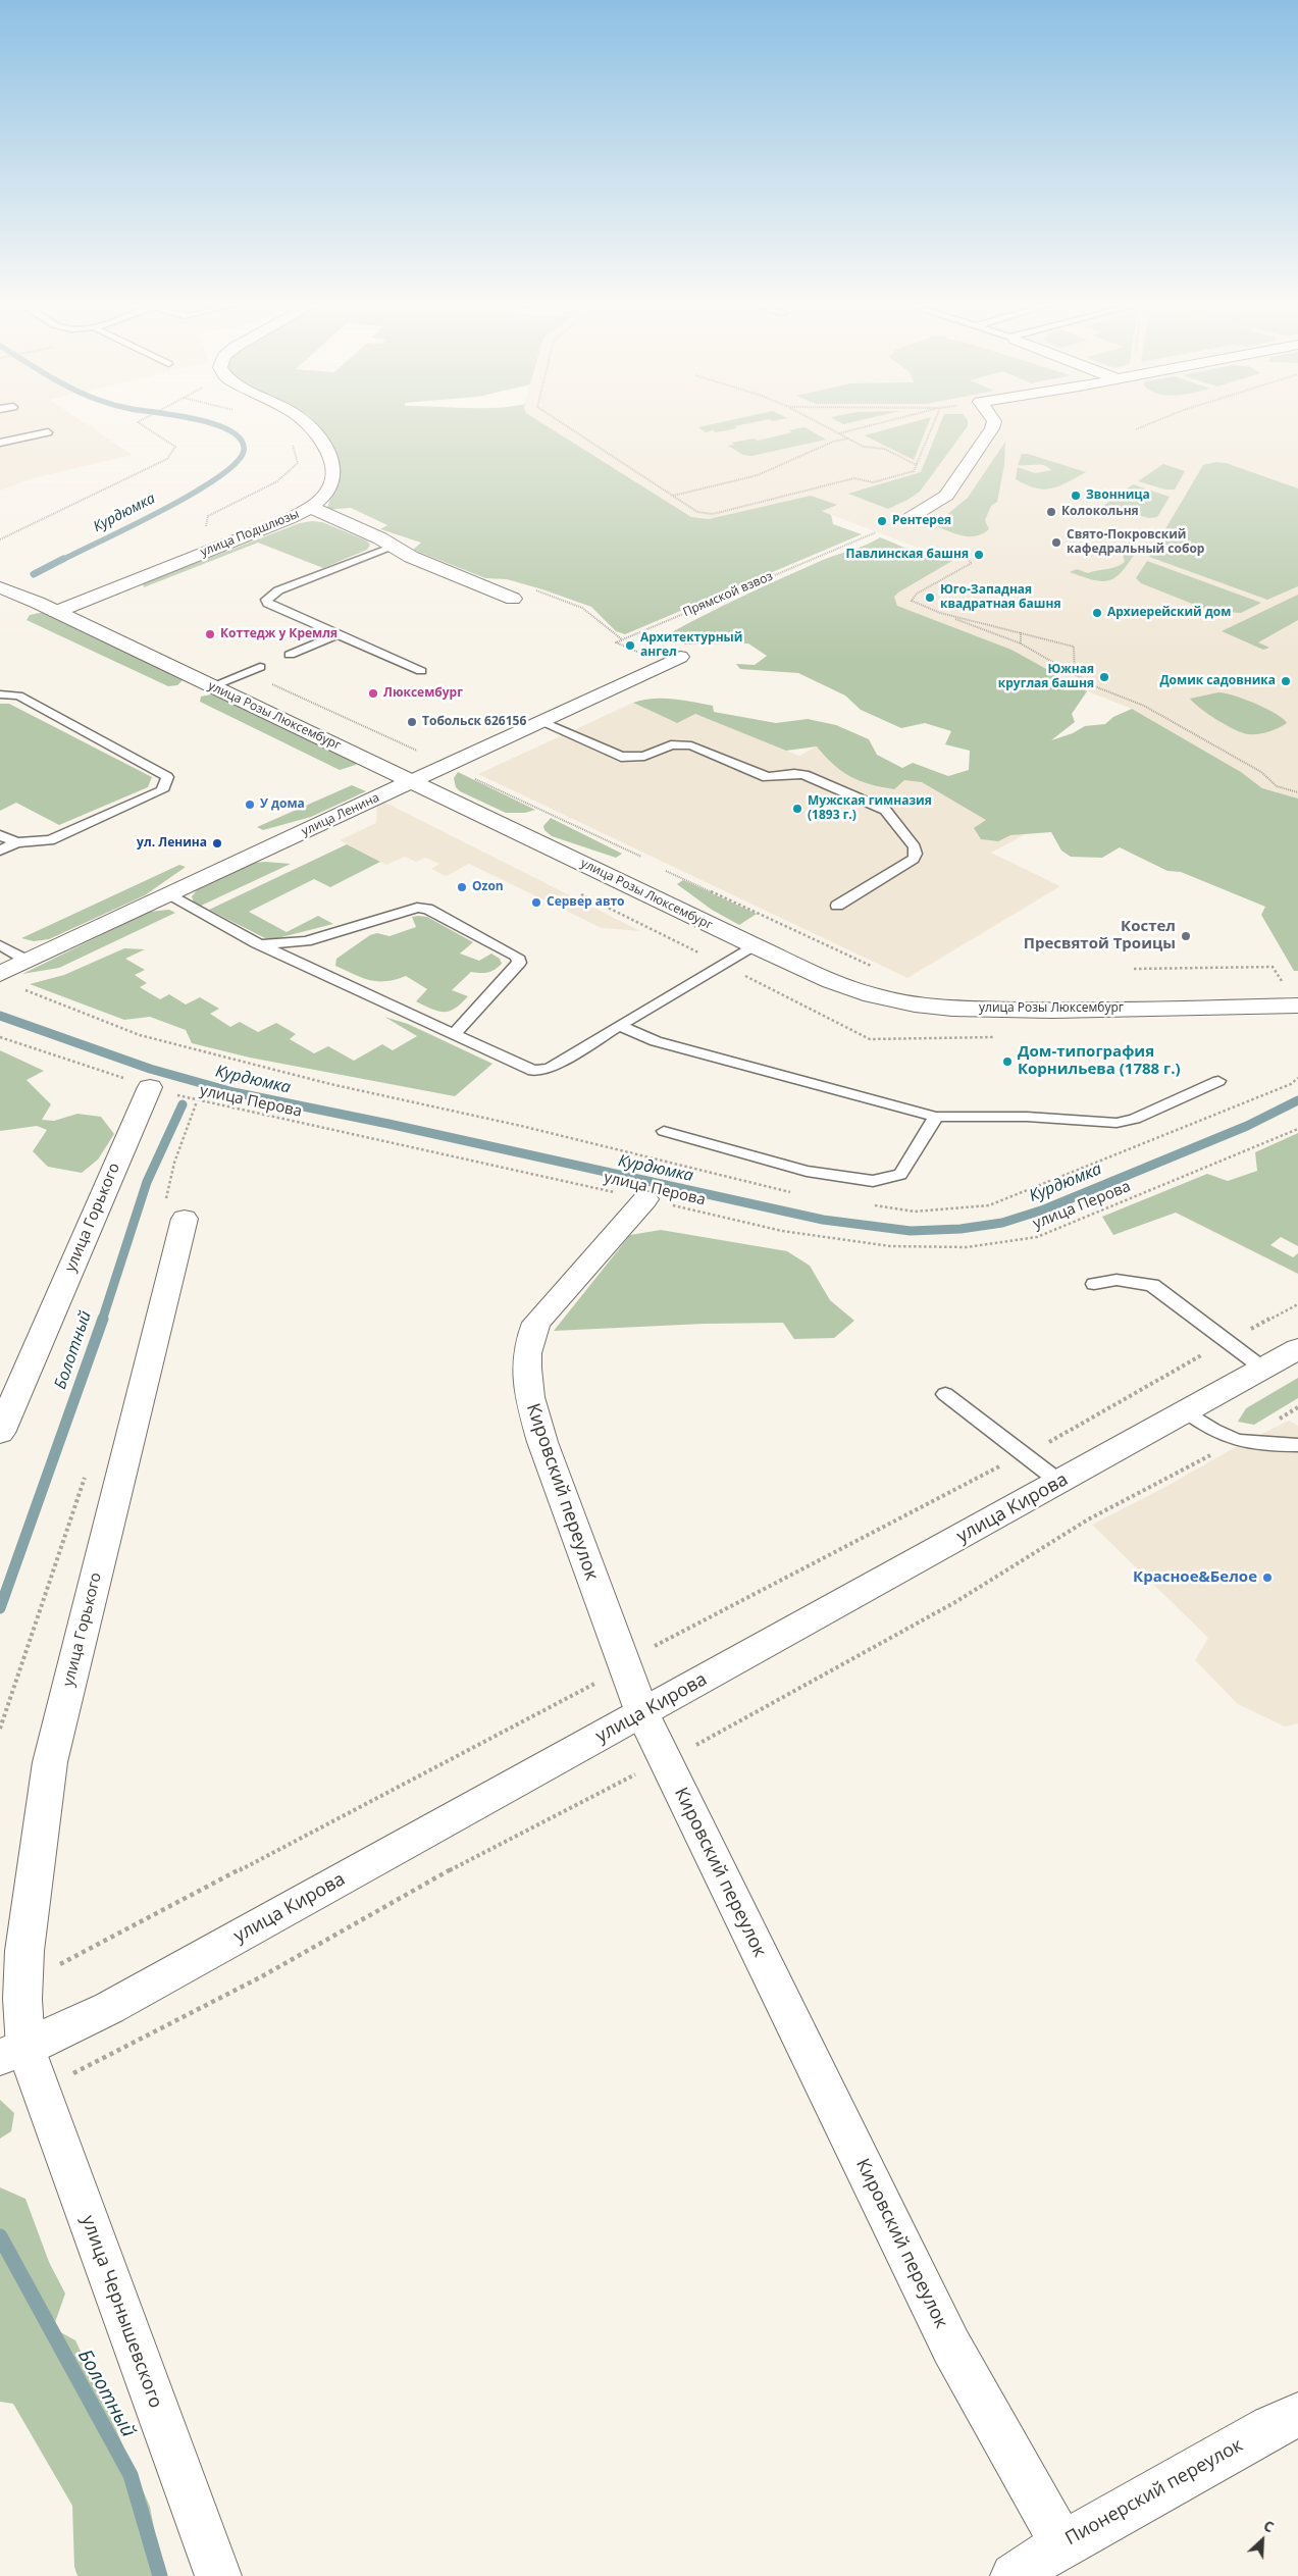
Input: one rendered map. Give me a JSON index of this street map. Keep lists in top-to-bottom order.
{
  "streets": {
    "street": [
      "улица Подшлюзы",
      "улица Розы Люксембург",
      "улица Ленина",
      "улица Горького",
      "Кировский переулок",
      "улица Кирова",
      "улица Чернышевского",
      "Пионерский переулок"
    ],
    "path": ["Прямской взвоз", "улица Перова"]
  },
  "crossings": [
    ["улица Подшлюзы", "улица Розы Люксембург"],
    ["улица Розы Люксембург", "улица Ленина"],
    ["улица Перова", "улица Горького"],
    ["улица Перова", "Кировский переулок"],
    ["улица Горького", "улица Кирова"],
    ["улица Горького", "улица Чернышевского"],
    ["Кировский переулок", "улица Кирова"],
    ["Кировский переулок", "Пионерский переулок"],
    ["улица Кирова", "улица Чернышевского"]
  ],
  "water": ["Курдюмка", "Болотный"],
  "places": [
    "Звонница",
    "Колокольня",
    "Рентерея",
    "Свято-Покровский кафедральный собор",
    "Павлинская башня",
    "Юго-Западная квадратная башня",
    "Архиерейский дом",
    "Коттедж у Кремля",
    "Архитектурный ангел",
    "Южная круглая башня",
    "Домик садовника",
    "Люксембург",
    "Тобольск 626156",
    "У дома",
    "Мужская гимназия (1893 г.)",
    "ул. Ленина",
    "Ozon",
    "Сервер авто",
    "Костел Пресвятой Троицы",
    "Дом-типография Корнильева (1788 г.)",
    "Красное&Белое"
  ],
  "north": "top right"
}
